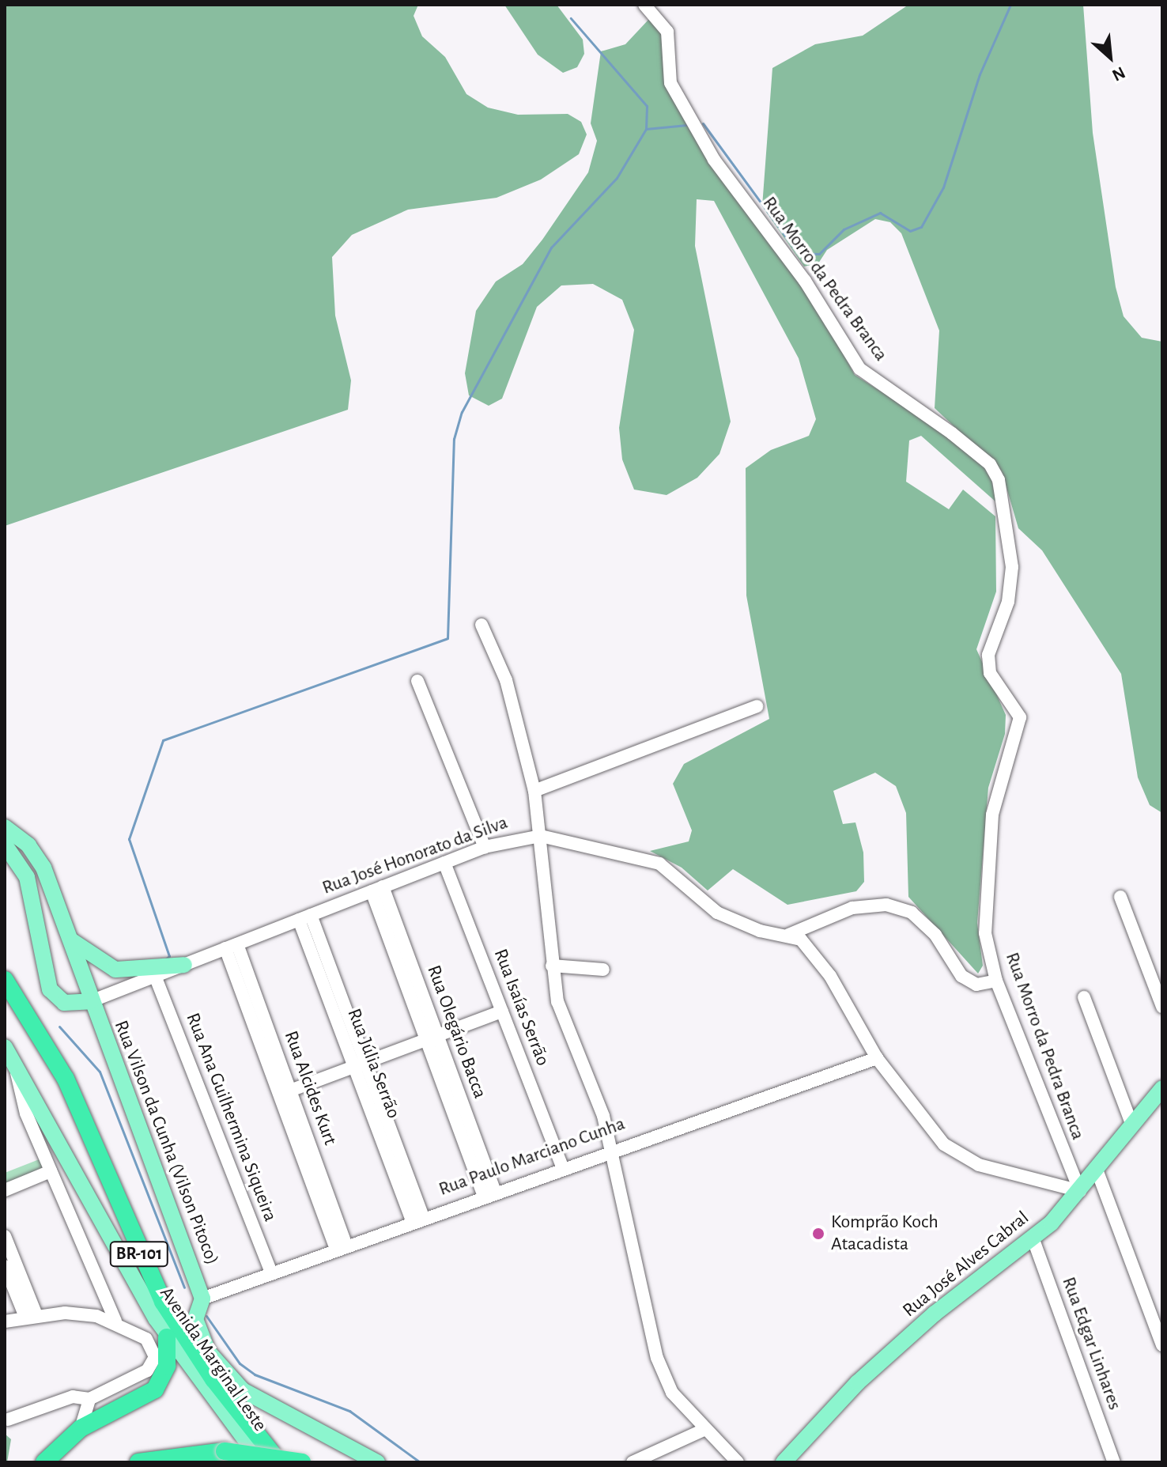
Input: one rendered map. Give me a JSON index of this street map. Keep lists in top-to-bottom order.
{
  "streets": {
    "highway": ["BR-101"],
    "main road": ["Rua Vilson da Cunha (Vilson Pitoco)", "Rua José Alves Cabral", "Avenida Marginal Leste"],
    "street": [
      "Rua Morro da Pedra Branca",
      "Rua José Honorato da Silva",
      "Rua Isaías Serrão",
      "Rua Olegário Bacca",
      "Rua Júlia Serrão",
      "Rua Alcides Kurt",
      "Rua Ana Guilhermina Siqueira",
      "Rua Paulo Marciano Cunha",
      "Rua Edgar Linhares"
    ]
  },
  "crossings": [
    ["Rua Morro da Pedra Branca", "Rua José Honorato da Silva"],
    ["Rua Morro da Pedra Branca", "Rua José Alves Cabral"],
    ["Rua José Honorato da Silva", "Rua Isaías Serrão"],
    ["Rua José Honorato da Silva", "Rua Olegário Bacca"],
    ["Rua José Honorato da Silva", "Rua Júlia Serrão"],
    ["Rua José Honorato da Silva", "Rua Alcides Kurt"],
    ["Rua José Honorato da Silva", "Rua Paulo Marciano Cunha"],
    ["Rua José Honorato da Silva", "Rua José Alves Cabral"],
    ["Rua Isaías Serrão", "Rua Paulo Marciano Cunha"],
    ["Rua Olegário Bacca", "Rua Paulo Marciano Cunha"],
    ["Rua Júlia Serrão", "Rua Paulo Marciano Cunha"],
    ["Rua Alcides Kurt", "Rua Paulo Marciano Cunha"],
    ["Rua Ana Guilhermina Siqueira", "Rua Paulo Marciano Cunha"],
    ["Rua Vilson da Cunha (Vilson Pitoco)", "Rua Paulo Marciano Cunha"],
    ["Rua José Alves Cabral", "Rua Edgar Linhares"]
  ],
  "places": ["Komprão Koch Atacadista"],
  "north": "bottom right"
}
